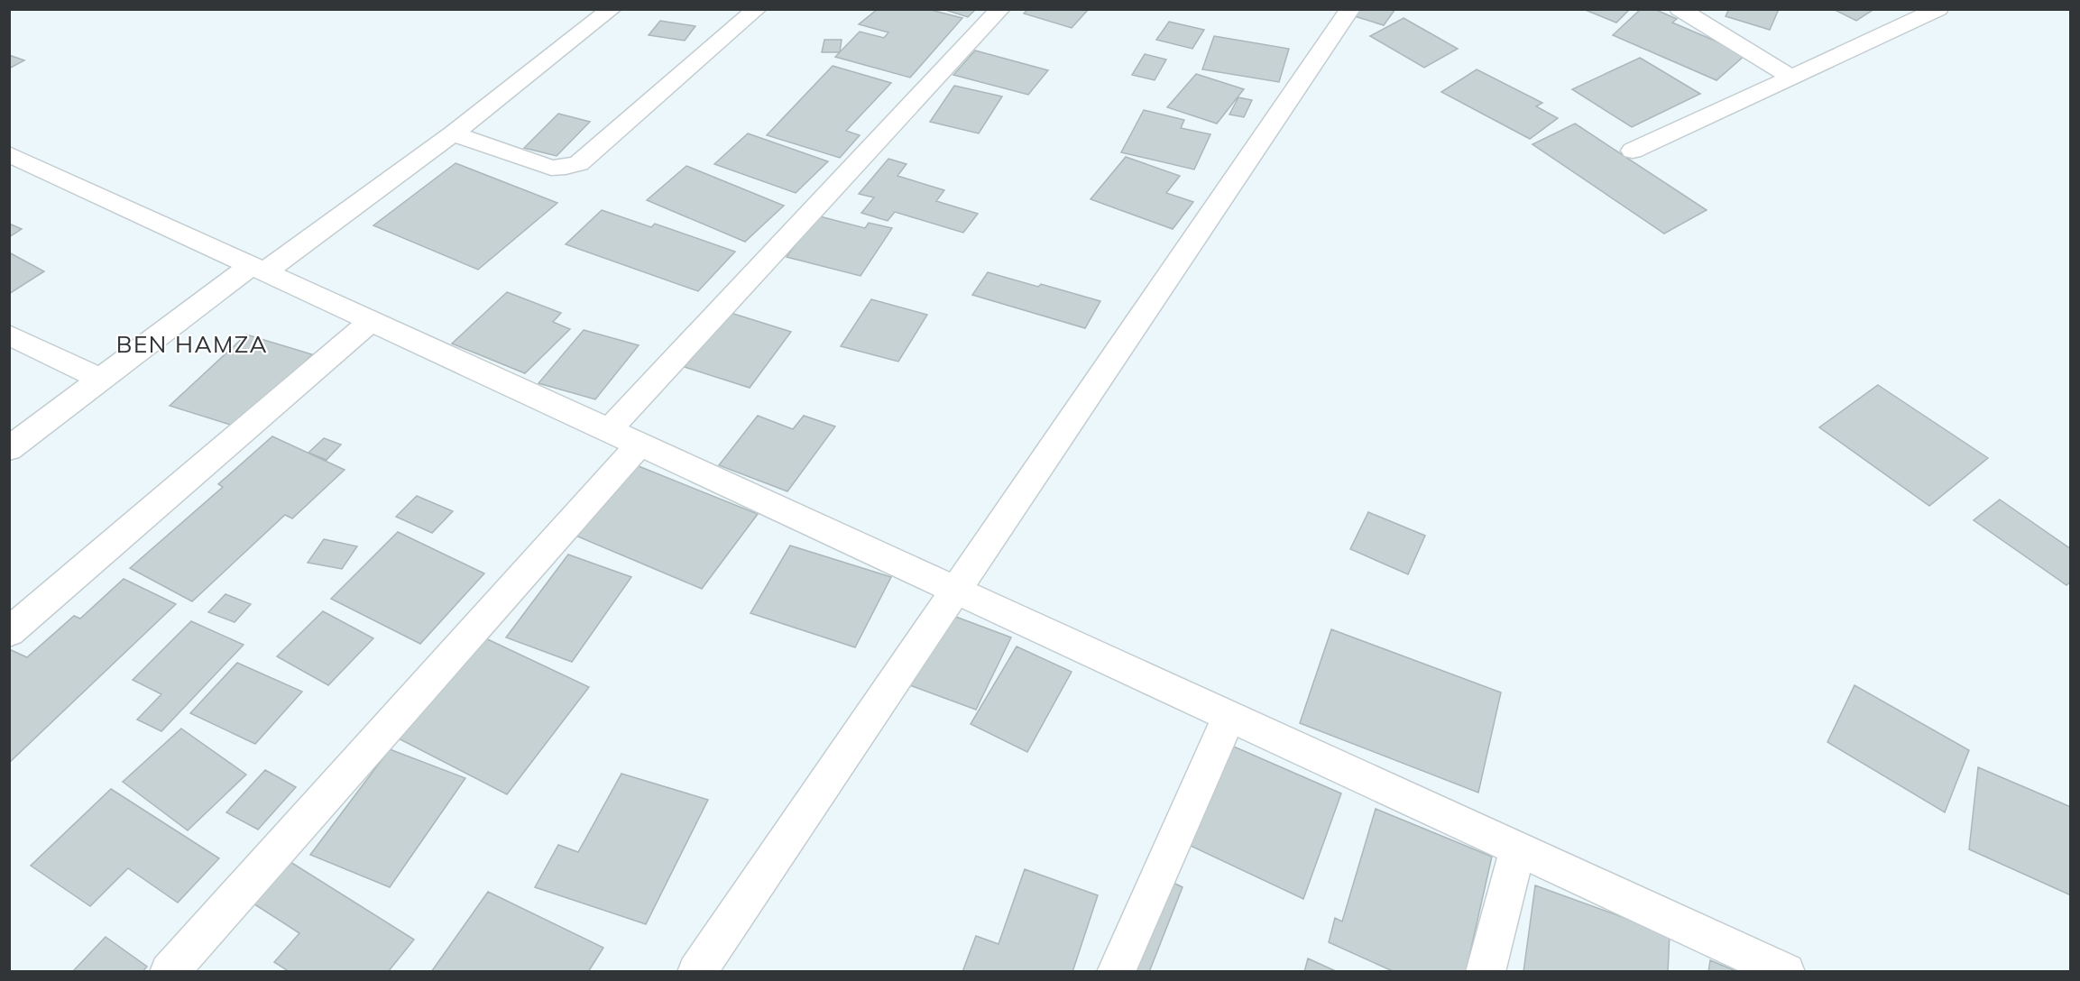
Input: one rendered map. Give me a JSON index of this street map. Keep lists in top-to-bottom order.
{
  "districts": ["BEN HAMZA"]
}
